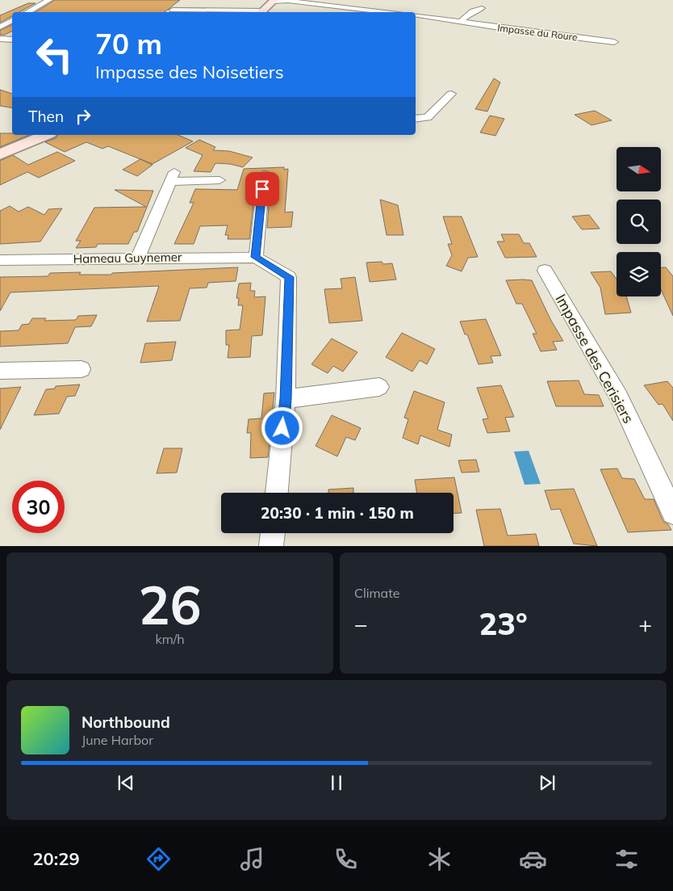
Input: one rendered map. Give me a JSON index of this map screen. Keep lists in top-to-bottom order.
{
  "streets": {
    "street": ["Impasse du Roure", "Hameau Guynemer", "Impasse des Cerisiers"]
  },
  "north": "right",
  "page": {
    "turn": ["70 m", "Impasse des Noisetiers"],
    "then": "Then",
    "limit": "30",
    "trip": "20:30 · 1 min · 150 m",
    "tile": [
      ["26", "km/h"],
      "Climate"
    ],
    "heat": ["−", "23°", "+"],
    "song": ["Northbound", "June Harbor"],
    "tabs": "20:29"
  }
}
